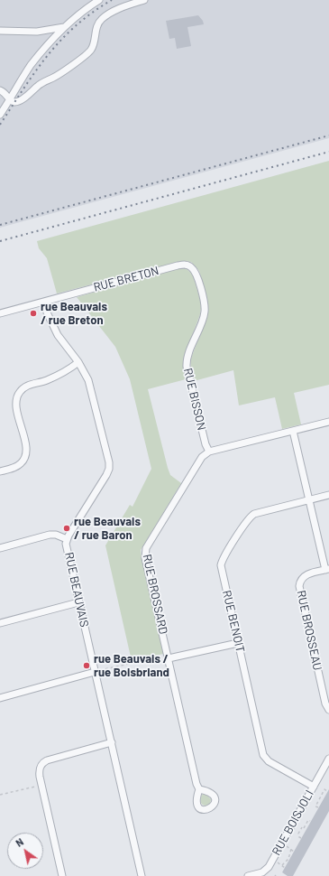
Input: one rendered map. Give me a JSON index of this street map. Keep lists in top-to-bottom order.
{
  "streets": {
    "street": [
      "RUE BRETON",
      "RUE BISSON",
      "RUE BEAUVAIS",
      "RUE BROSSARD",
      "RUE BENOIT",
      "RUE BROSSEAU",
      "RUE BOISJOLI"
    ]
  },
  "crossings": [
    ["RUE BRETON", "RUE BISSON"],
    ["RUE BRETON", "RUE BEAUVAIS"],
    ["RUE BISSON", "RUE BROSSARD"],
    ["RUE BENOIT", "RUE BOISJOLI"]
  ],
  "places": ["rue Beauvais / rue Breton", "rue Beauvais / rue Baron", "rue Beauvais / rue Boisbriand"],
  "north": "top left"
}
